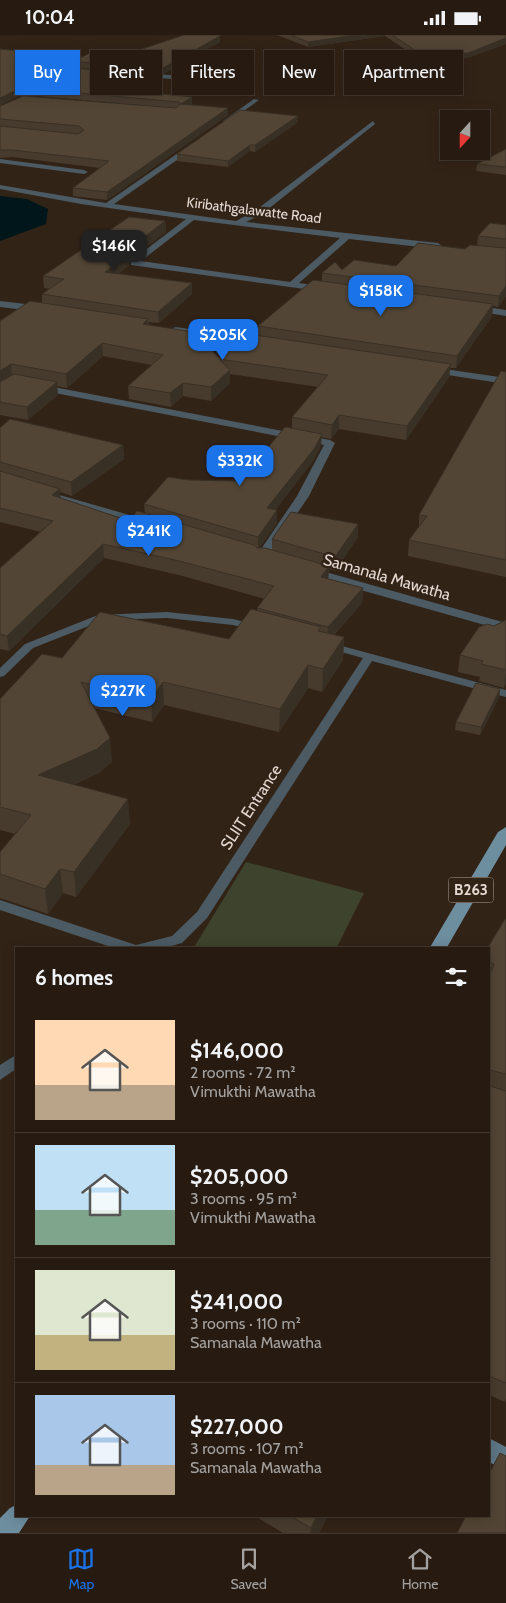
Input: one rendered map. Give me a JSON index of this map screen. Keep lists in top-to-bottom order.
{
  "streets": {
    "main road": ["B263"],
    "street": ["Kiribathgalawatte Road", "Samanala Mawatha"],
    "lane": ["SLIIT Entrance"]
  },
  "north": "bottom",
  "page": {
    "status": "10:04",
    "chip": [
      "Buy",
      "Rent",
      "Filters",
      "New",
      "Apartment"
    ],
    "price": [
      "$146K",
      "$158K",
      "$205K",
      "$332K",
      "$241K",
      "$227K"
    ],
    "heading": "6 homes",
    "list": [
      {
        "name": "$146,000",
        "note": "2 rooms · 72 m² · Vimukthi Mawatha"
      },
      {
        "name": "$205,000",
        "note": "3 rooms · 95 m² · Vimukthi Mawatha"
      },
      {
        "name": "$241,000",
        "note": "3 rooms · 110 m² · Samanala Mawatha"
      },
      {
        "name": "$227,000",
        "note": "3 rooms · 107 m² · Samanala Mawatha"
      }
    ],
    "tabs": ["Map", "Saved", "Home"]
  }
}
